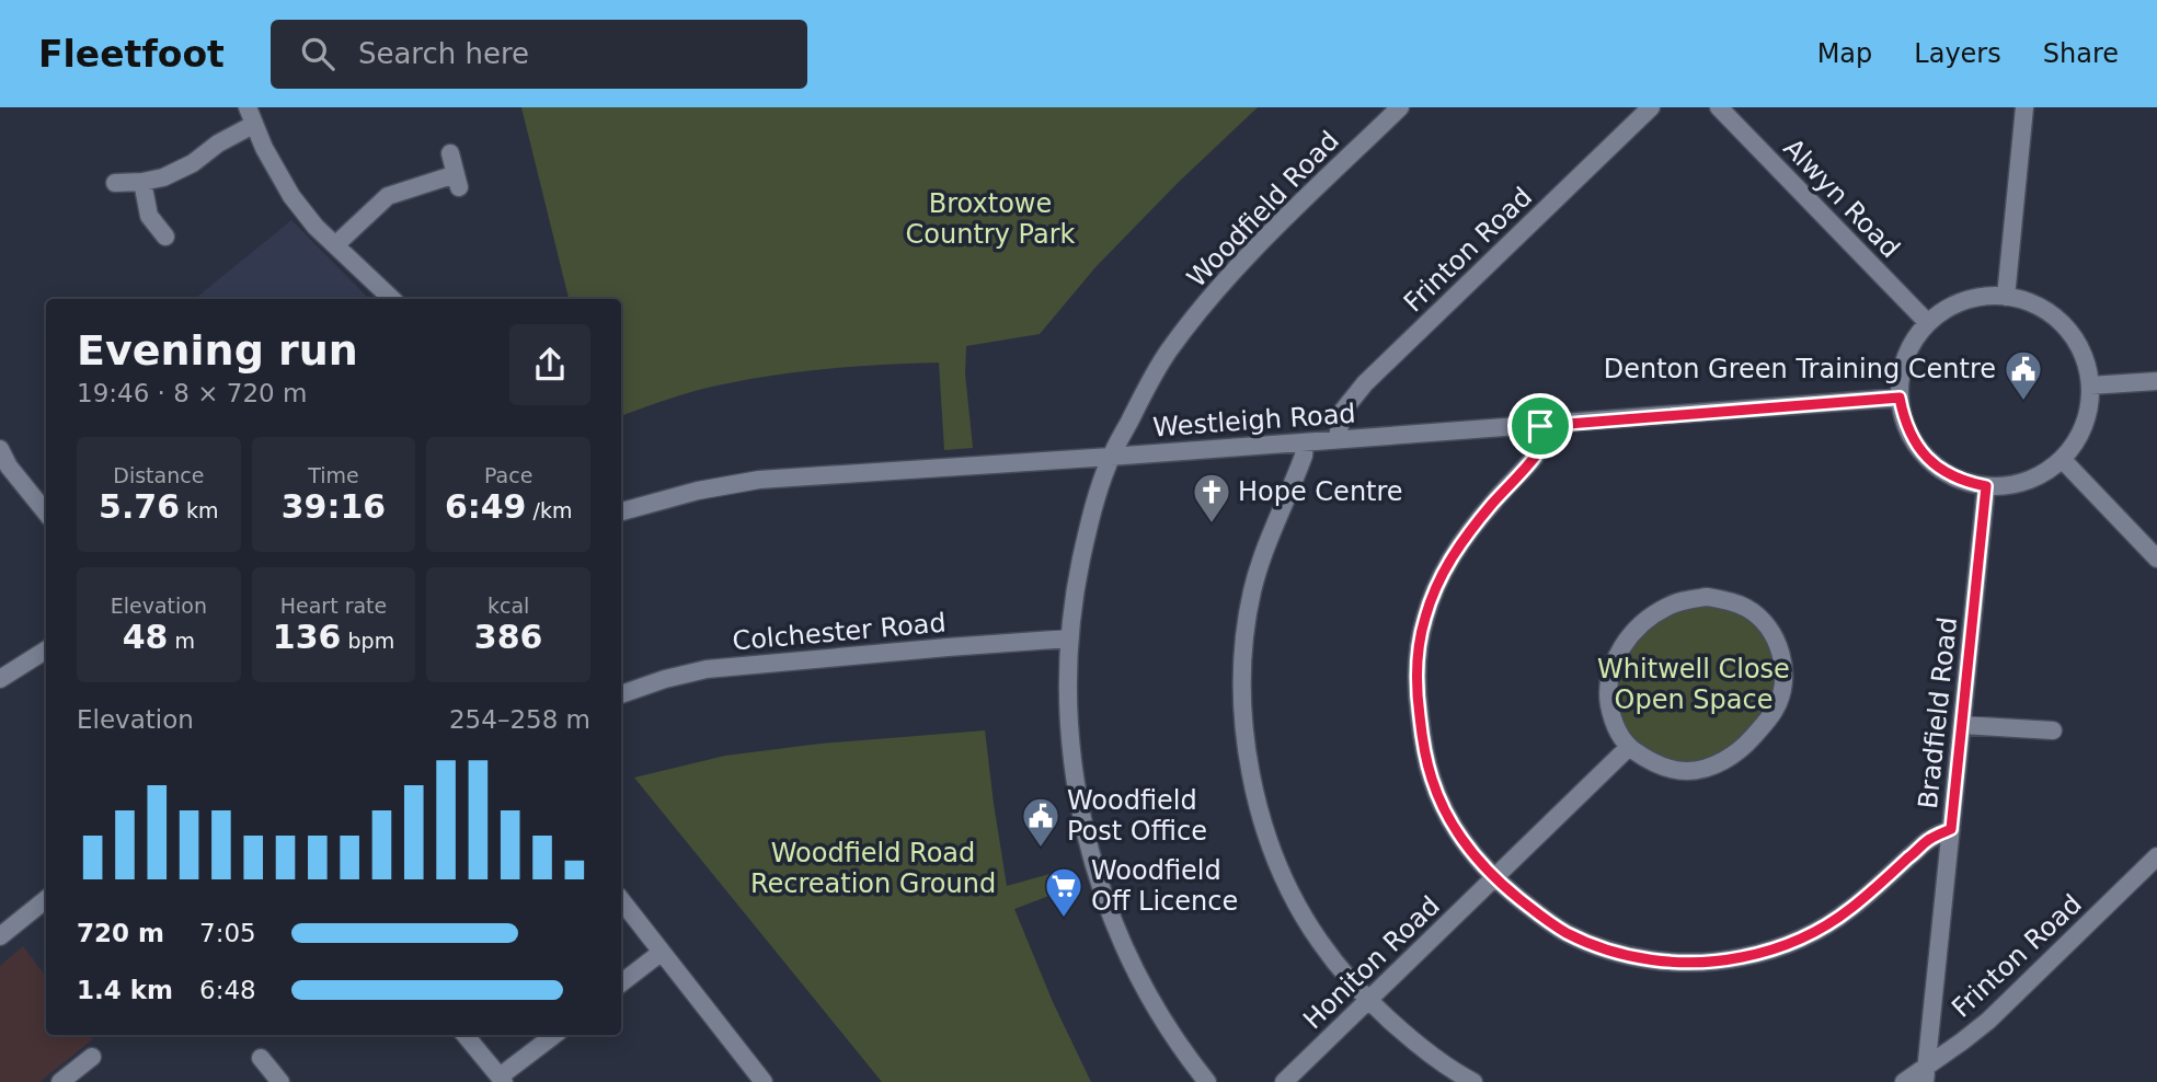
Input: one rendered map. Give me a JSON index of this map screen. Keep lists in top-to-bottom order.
{
  "streets": {
    "street": [
      "Alwyn Road",
      "Woodfield Road",
      "Frinton Road",
      "Westleigh Road",
      "Colchester Road",
      "Bradfield Road",
      "Honiton Road"
    ]
  },
  "crossings": [
    ["Alwyn Road", "Westleigh Road"],
    ["Alwyn Road", "Bradfield Road"],
    ["Woodfield Road", "Westleigh Road"],
    ["Woodfield Road", "Colchester Road"],
    ["Frinton Road", "Westleigh Road"],
    ["Frinton Road", "Bradfield Road"],
    ["Westleigh Road", "Bradfield Road"]
  ],
  "parks": ["Broxtowe Country Park", "Whitwell Close Open Space", "Woodfield Road Recreation Ground"],
  "places": {
    "public building": ["Denton Green Training Centre", "Woodfield Post Office"],
    "church": ["Hope Centre"],
    "supermarket": ["Woodfield Off Licence"]
  },
  "page": {
    "header": "Fleetfoot",
    "search": "Search here",
    "nav": ["Map", "Layers", "Share"],
    "heading": ["Evening run", "19:46 · 8 × 720 m"],
    "stats": [
      ["Distance", "5.76 km"],
      ["Time", "39:16"],
      ["Pace", "6:49 /km"],
      ["Elevation", "48 m"],
      ["Heart rate", "136 bpm"],
      ["kcal", "386"]
    ],
    "chart": ["Elevation", "254–258 m"],
    "list": [
      {
        "name": "720 m",
        "note": "7:05"
      },
      {
        "name": "1.4 km",
        "note": "6:48"
      }
    ]
  }
}
